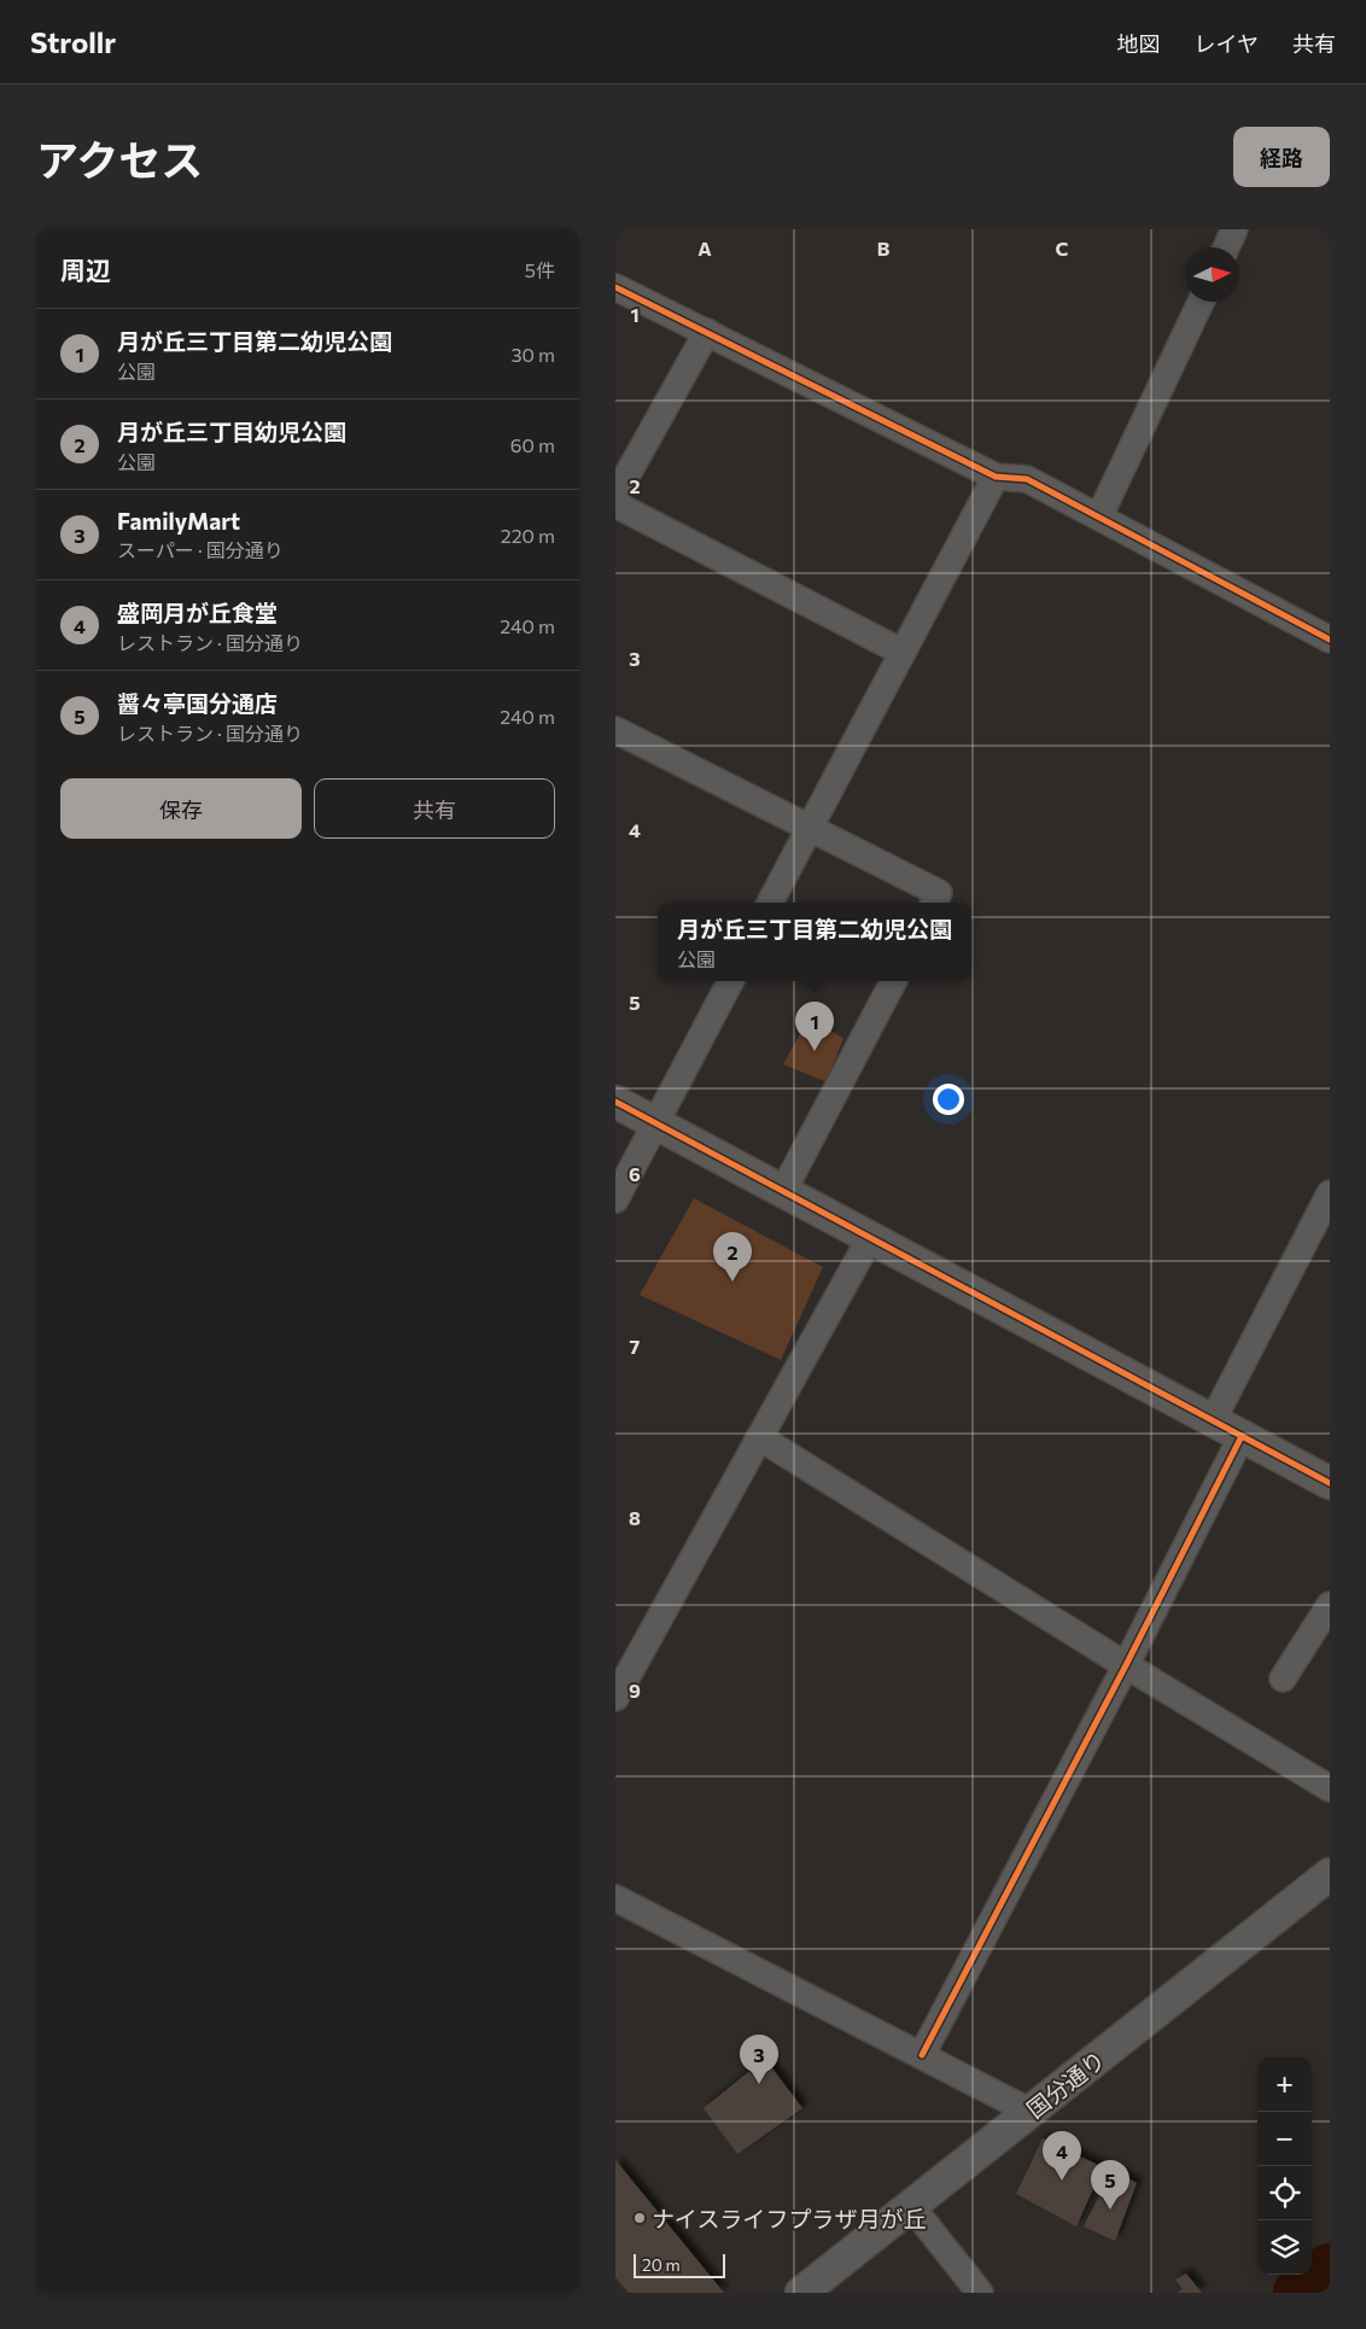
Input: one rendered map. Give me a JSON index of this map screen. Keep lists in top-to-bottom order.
{
  "streets": {
    "street": ["国分通り"]
  },
  "places": ["ナイスライフプラザ月が丘"],
  "scale_bar": "20 m",
  "north": "right",
  "page": {
    "header": "Strollr",
    "nav": ["地図", "レイヤ", "共有"],
    "title": "アクセス",
    "buttons": [
      "経路",
      ["保存", "共有"]
    ],
    "heading": ["周辺", "5件"],
    "list": [
      {
        "mark": "1",
        "name": "月が丘三丁目第二幼児公園",
        "note": "公園",
        "value": "30 m"
      },
      {
        "mark": "2",
        "name": "月が丘三丁目幼児公園",
        "note": "公園",
        "value": "60 m"
      },
      {
        "mark": "3",
        "name": "FamilyMart",
        "note": "スーパー · 国分通り",
        "value": "220 m"
      },
      {
        "mark": "4",
        "name": "盛岡月が丘食堂",
        "note": "レストラン · 国分通り",
        "value": "240 m"
      },
      {
        "mark": "5",
        "name": "醤々亭国分通店",
        "note": "レストラン · 国分通り",
        "value": "240 m"
      }
    ],
    "popup": ["月が丘三丁目第二幼児公園", "公園"],
    "pins": [
      "1",
      "2",
      "3",
      "4",
      "5"
    ],
    "map_buttons": ["+", "−"],
    "scale": "20 m"
  },
  "grid": {
    "columns": ["A", "B", "C"],
    "rows": [
      "1",
      "2",
      "3",
      "4",
      "5",
      "6",
      "7",
      "8",
      "9"
    ]
  }
}
